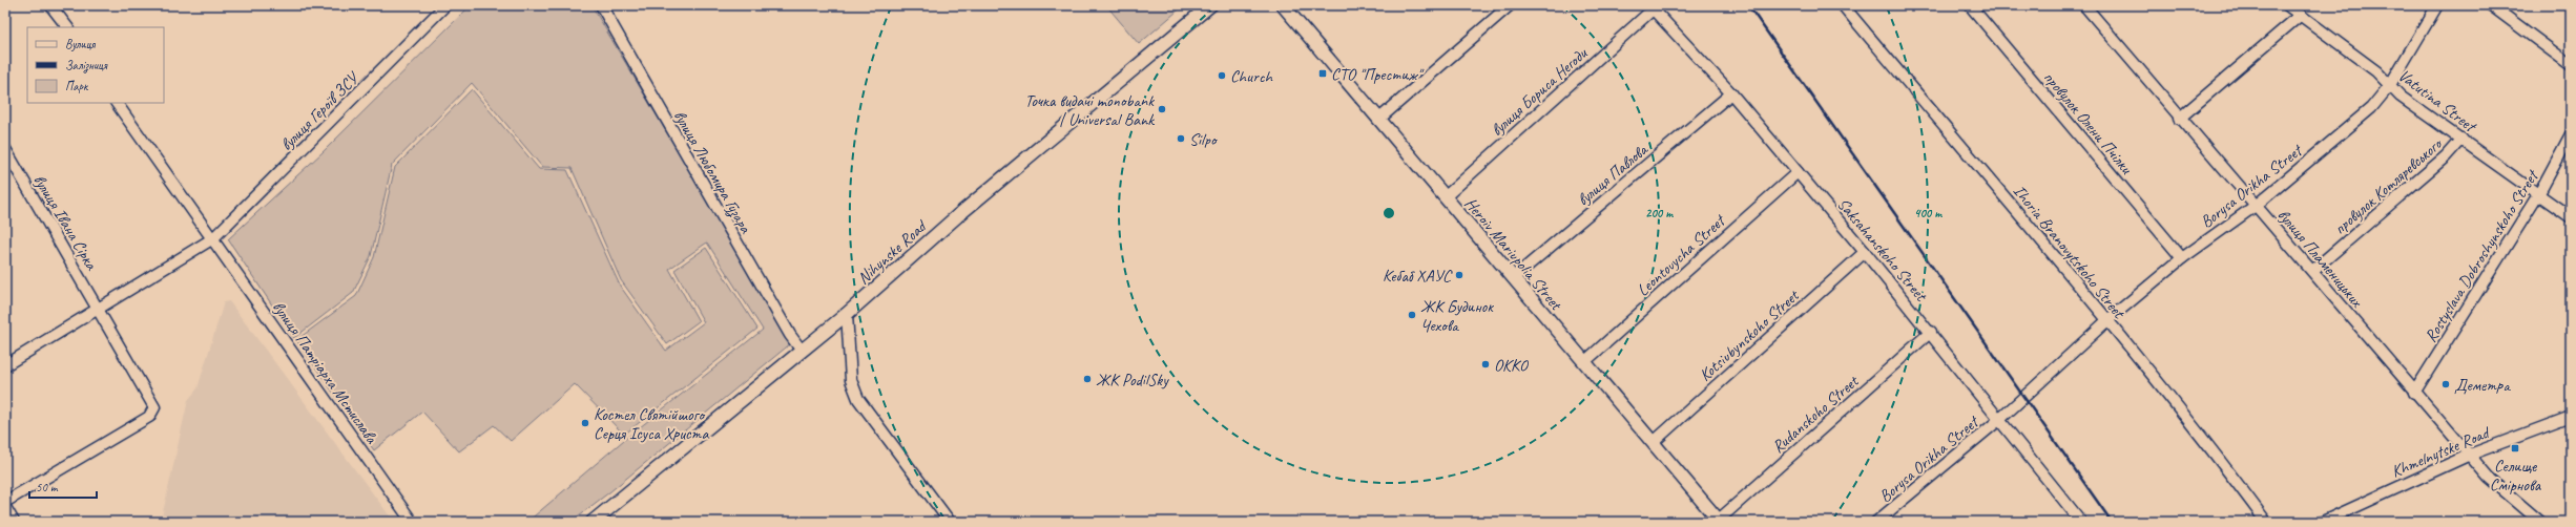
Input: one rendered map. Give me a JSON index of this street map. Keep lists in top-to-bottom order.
{
  "streets": {
    "main road": ["Nihynske Road", "Heroiv Mariupolia Street"],
    "street": [
      "вулиця Бориса Негоди",
      "Vatutina Street",
      "вулиця Героїв ЗСУ",
      "провулок Олени Пчілки",
      "вулиця Любомира Гузара",
      "вулиця Павлова",
      "Borysa Orikha Street",
      "провулок Котляревського",
      "вулиця Івана Сірка",
      "Saksahanskoho Street",
      "Ihoria Branovytskoho Street",
      "Leontovycha Street",
      "Rostyslava Dobroshynskoho Street",
      "вулиця Пламеницьких",
      "Kotsiubynskoho Street",
      "вулиця Патріарха Мстислава",
      "Rudanskoho Street",
      "Khmelnytske Road"
    ]
  },
  "crossings": [
    ["вулиця Бориса Негоди", "Saksahanskoho Street"],
    ["вулиця Бориса Негоди", "Heroiv Mariupolia Street"],
    ["Vatutina Street", "Borysa Orikha Street"],
    ["Vatutina Street", "провулок Котляревського"],
    ["Vatutina Street", "Rostyslava Dobroshynskoho Street"],
    ["вулиця Героїв ЗСУ", "вулиця Патріарха Мстислава"],
    ["провулок Олени Пчілки", "Borysa Orikha Street"],
    ["вулиця Любомира Гузара", "Nihynske Road"],
    ["вулиця Павлова", "Saksahanskoho Street"],
    ["вулиця Павлова", "Heroiv Mariupolia Street"],
    ["Borysa Orikha Street", "Saksahanskoho Street"],
    ["Borysa Orikha Street", "Ihoria Branovytskoho Street"],
    ["Borysa Orikha Street", "вулиця Пламеницьких"],
    ["провулок Котляревського", "вулиця Пламеницьких"],
    ["Saksahanskoho Street", "Leontovycha Street"],
    ["Saksahanskoho Street", "Kotsiubynskoho Street"],
    ["Saksahanskoho Street", "Rudanskoho Street"],
    ["Heroiv Mariupolia Street", "Leontovycha Street"],
    ["Heroiv Mariupolia Street", "Kotsiubynskoho Street"],
    ["Heroiv Mariupolia Street", "Rudanskoho Street"],
    ["Rostyslava Dobroshynskoho Street", "вулиця Пламеницьких"],
    ["вулиця Пламеницьких", "Khmelnytske Road"]
  ],
  "places": {
    "transit": ["СТО \"Престиж\"", "Селище Смірнова"],
    "other": [
      "Church",
      "Точка видачі monobank | Universal Bank",
      "Silpo",
      "Кебаб ХАУС",
      "ЖК Будинок Чехова",
      "OKKO",
      "ЖК PodilSky",
      "Деметра",
      "Костел Святійшого Серця Ісуса Христа"
    ]
  },
  "legend": ["Вулиця", "Залізниця", "Парк"],
  "scale_bar": "50 m",
  "rings": ["200 m", "400 m"]
}
